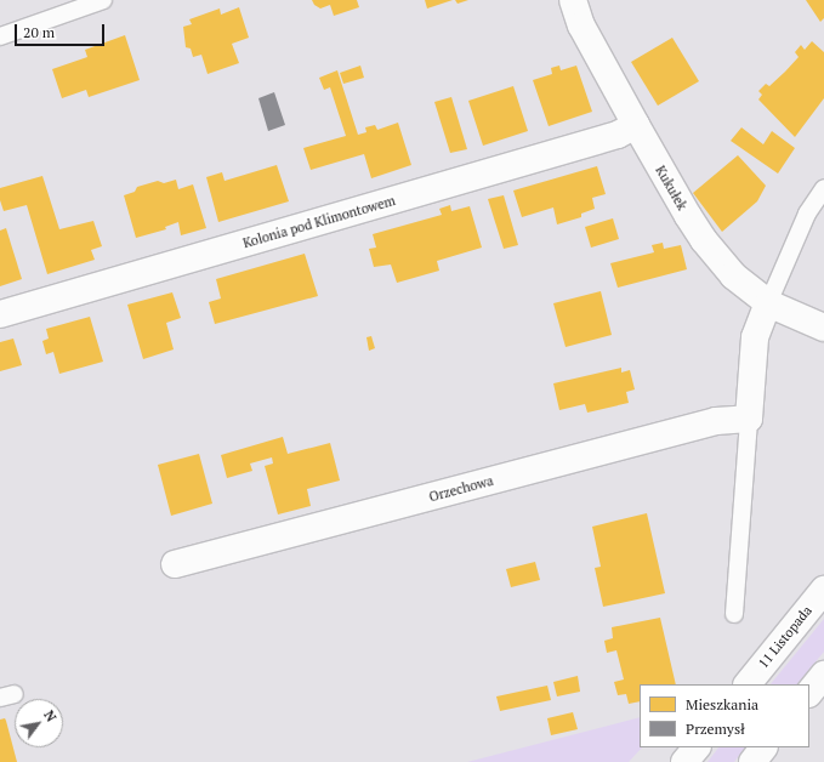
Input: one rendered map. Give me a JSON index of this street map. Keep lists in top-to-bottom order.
{
  "streets": {
    "street": [
      "Kukułek",
      "Kolonia pod Klimontowem",
      "Orzechowa",
      "11 Listopada"
    ]
  },
  "crossings": [
    ["Kukułek", "Kolonia pod Klimontowem"]
  ],
  "legend": ["Mieszkania", "Przemysł"],
  "scale_bar": "20 m",
  "north": "top right"
}
